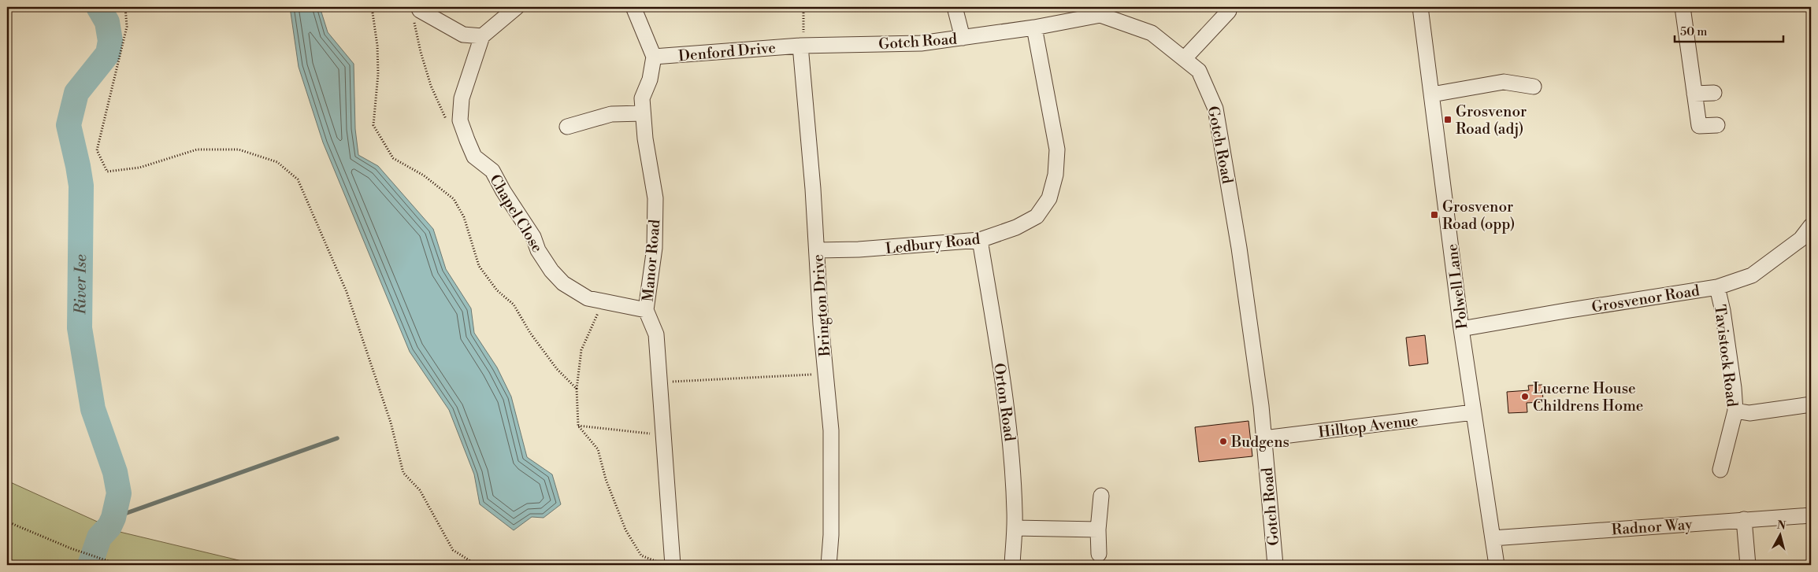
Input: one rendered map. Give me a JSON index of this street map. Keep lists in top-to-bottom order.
{
  "streets": {
    "street": [
      "Gotch Road",
      "Denford Drive",
      "Chapel Close",
      "Ledbury Road",
      "Manor Road",
      "Polwell Lane",
      "Grosvenor Road",
      "Brington Drive",
      "Tavistock Road",
      "Orton Road",
      "Hilltop Avenue",
      "Radnor Way"
    ]
  },
  "crossings": [
    ["Gotch Road", "Denford Drive"],
    ["Gotch Road", "Ledbury Road"],
    ["Gotch Road", "Brington Drive"],
    ["Gotch Road", "Hilltop Avenue"],
    ["Denford Drive", "Manor Road"],
    ["Denford Drive", "Brington Drive"],
    ["Chapel Close", "Manor Road"],
    ["Ledbury Road", "Brington Drive"],
    ["Ledbury Road", "Orton Road"],
    ["Polwell Lane", "Grosvenor Road"],
    ["Polwell Lane", "Hilltop Avenue"],
    ["Polwell Lane", "Radnor Way"],
    ["Grosvenor Road", "Tavistock Road"]
  ],
  "water": ["River Ise"],
  "places": {
    "transit": ["Grosvenor Road (adj)", "Grosvenor Road (opp)"],
    "other": ["Lucerne House Childrens Home", "Budgens"]
  },
  "scale_bar": "50 m",
  "north": "top"
}
